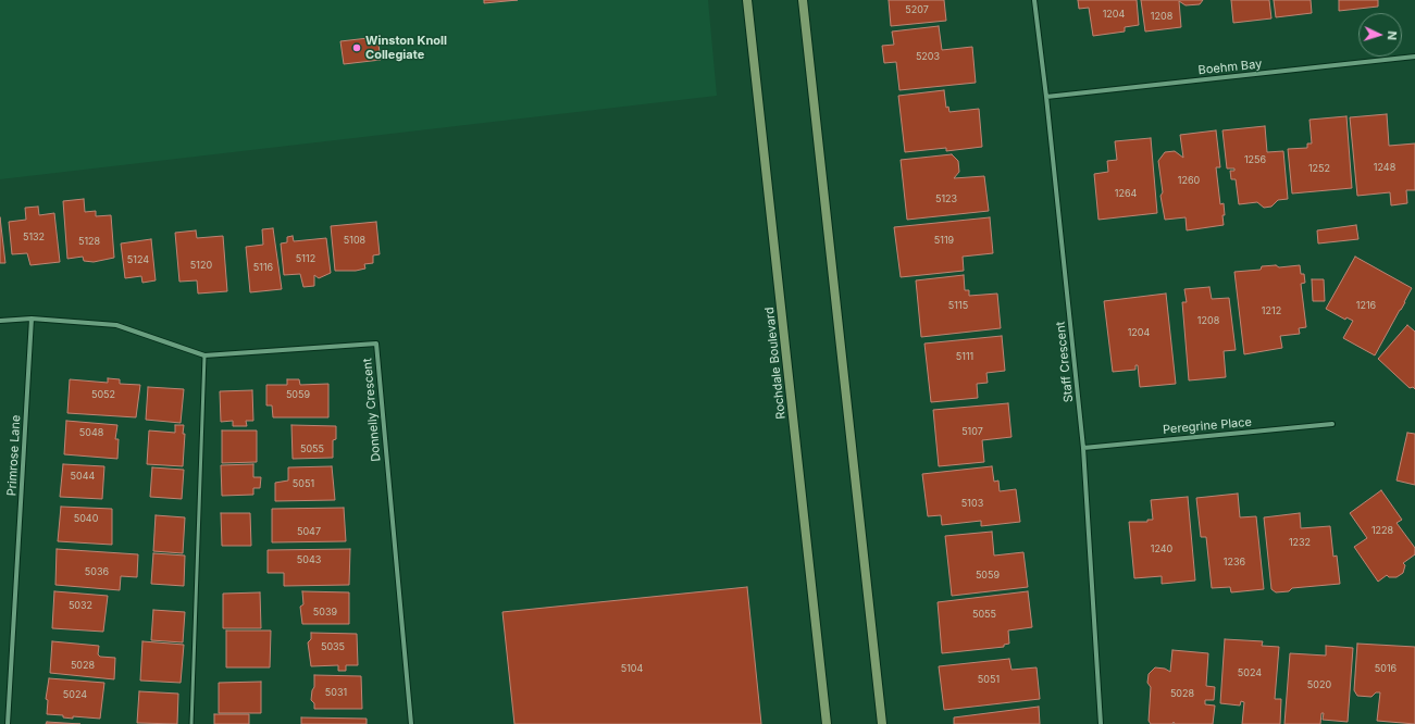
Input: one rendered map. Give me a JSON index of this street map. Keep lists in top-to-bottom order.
{
  "streets": {
    "main road": ["Rochdale Boulevard"],
    "street": [
      "Boehm Bay",
      "Staff Crescent",
      "Donnelly Crescent",
      "Peregrine Place",
      "Primrose Lane"
    ]
  },
  "crossings": [
    ["Boehm Bay", "Staff Crescent"],
    ["Staff Crescent", "Peregrine Place"],
    ["Donnelly Crescent", "Primrose Lane"]
  ],
  "places": ["Winston Knoll Collegiate"],
  "house_numbers": [
    "5207",
    "1204",
    "1208",
    "5203",
    "1256",
    "1248",
    "1252",
    "1260",
    "1264",
    "5123",
    "5132",
    "5108",
    "5119",
    "5128",
    "5112",
    "5124",
    "5120",
    "5116",
    "5115",
    "1216",
    "1212",
    "1208",
    "1204",
    "5111",
    "5052",
    "5059",
    "5107",
    "5048",
    "5055",
    "5044",
    "5051",
    "5103",
    "5040",
    "1228",
    "5047",
    "1232",
    "1240",
    "5043",
    "1236",
    "5036",
    "5059",
    "5032",
    "5039",
    "5055",
    "5035",
    "5028",
    "5104",
    "5016",
    "5024",
    "5051",
    "5020",
    "5031",
    "5028",
    "5024"
  ],
  "north": "right"
}
